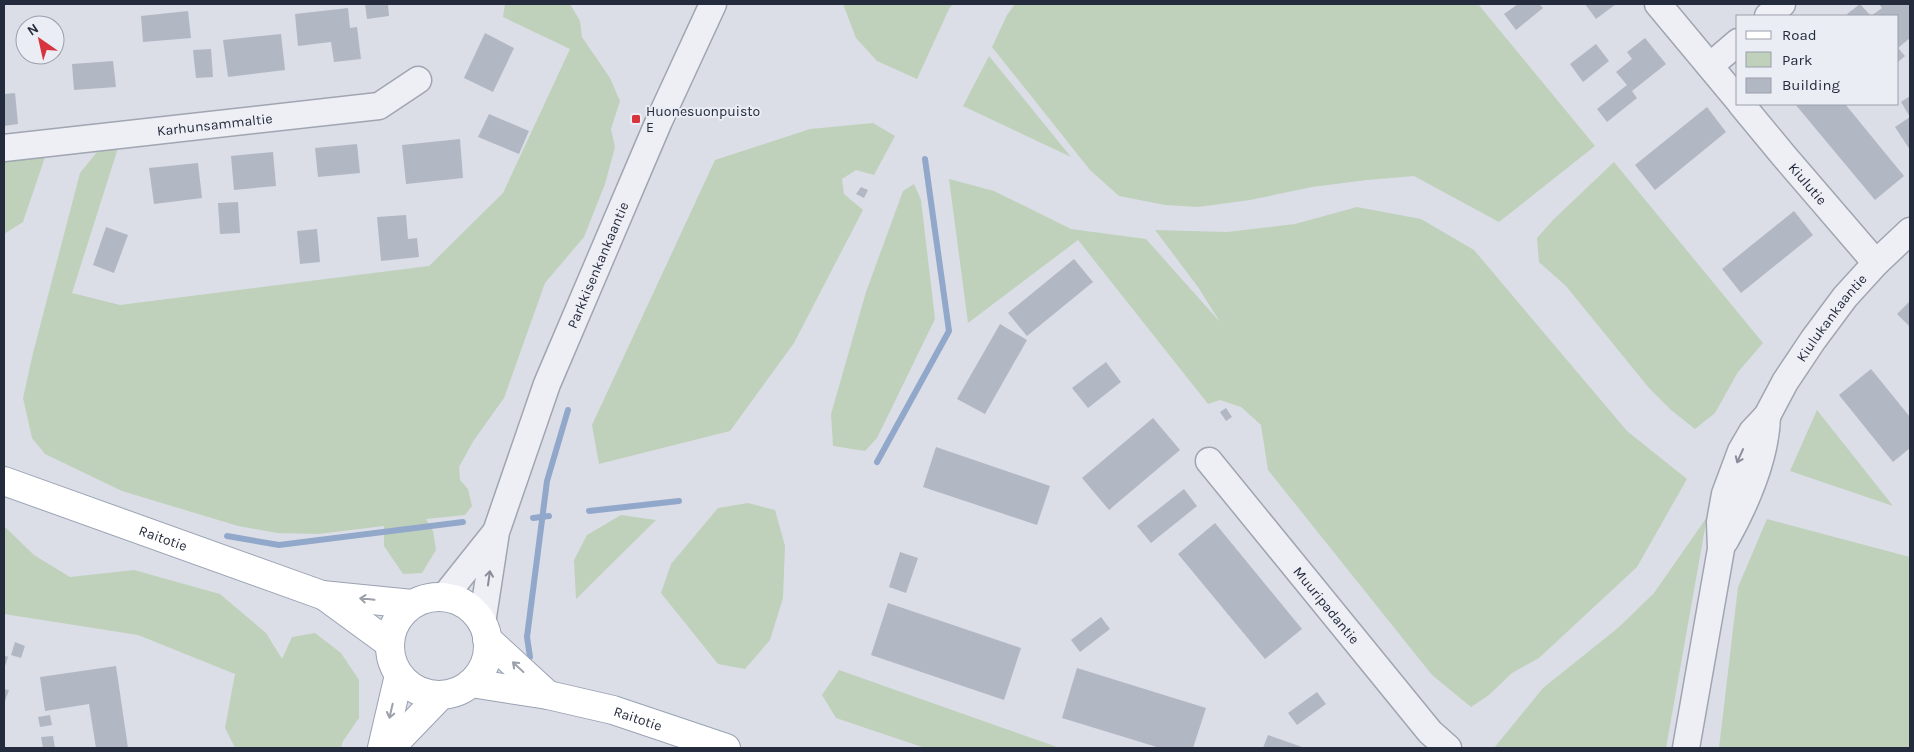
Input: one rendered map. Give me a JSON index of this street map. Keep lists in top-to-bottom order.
{
  "streets": {
    "main road": ["Raitotie"],
    "street": [
      "Karhunsammaltie",
      "Kiulutie",
      "Parkkisenkankaantie",
      "Kiulukankaantie",
      "Muuripadantie"
    ]
  },
  "crossings": [
    ["Kiulutie", "Kiulukankaantie"],
    ["Parkkisenkankaantie", "Raitotie"]
  ],
  "places": {
    "transit": ["Huonesuonpuisto E"]
  },
  "legend": ["Road", "Park", "Building"],
  "north": "top left"
}
